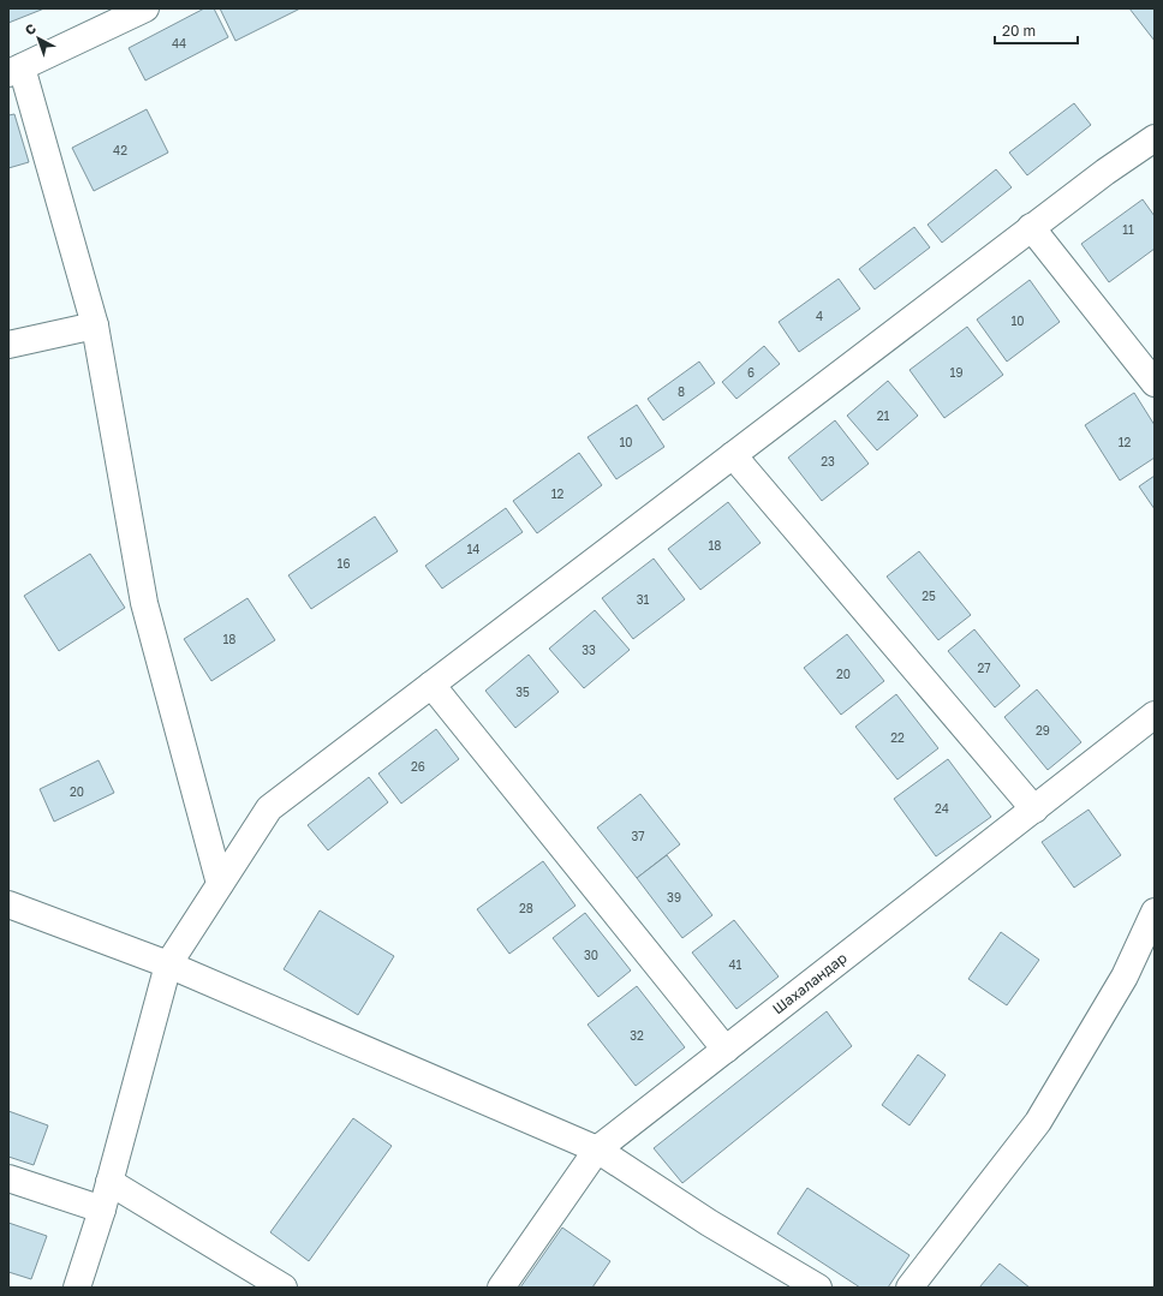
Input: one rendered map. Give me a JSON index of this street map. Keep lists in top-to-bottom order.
{
  "streets": {
    "street": ["Шахаландар"]
  },
  "house_numbers": [
    "44",
    "42",
    "11",
    "4",
    "10",
    "6",
    "19",
    "8",
    "21",
    "10",
    "12",
    "23",
    "12",
    "18",
    "14",
    "16",
    "25",
    "31",
    "18",
    "33",
    "27",
    "20",
    "35",
    "29",
    "22",
    "26",
    "20",
    "24",
    "37",
    "39",
    "28",
    "30",
    "41",
    "32"
  ],
  "scale_bar": "20 m",
  "north": "top left"
}
